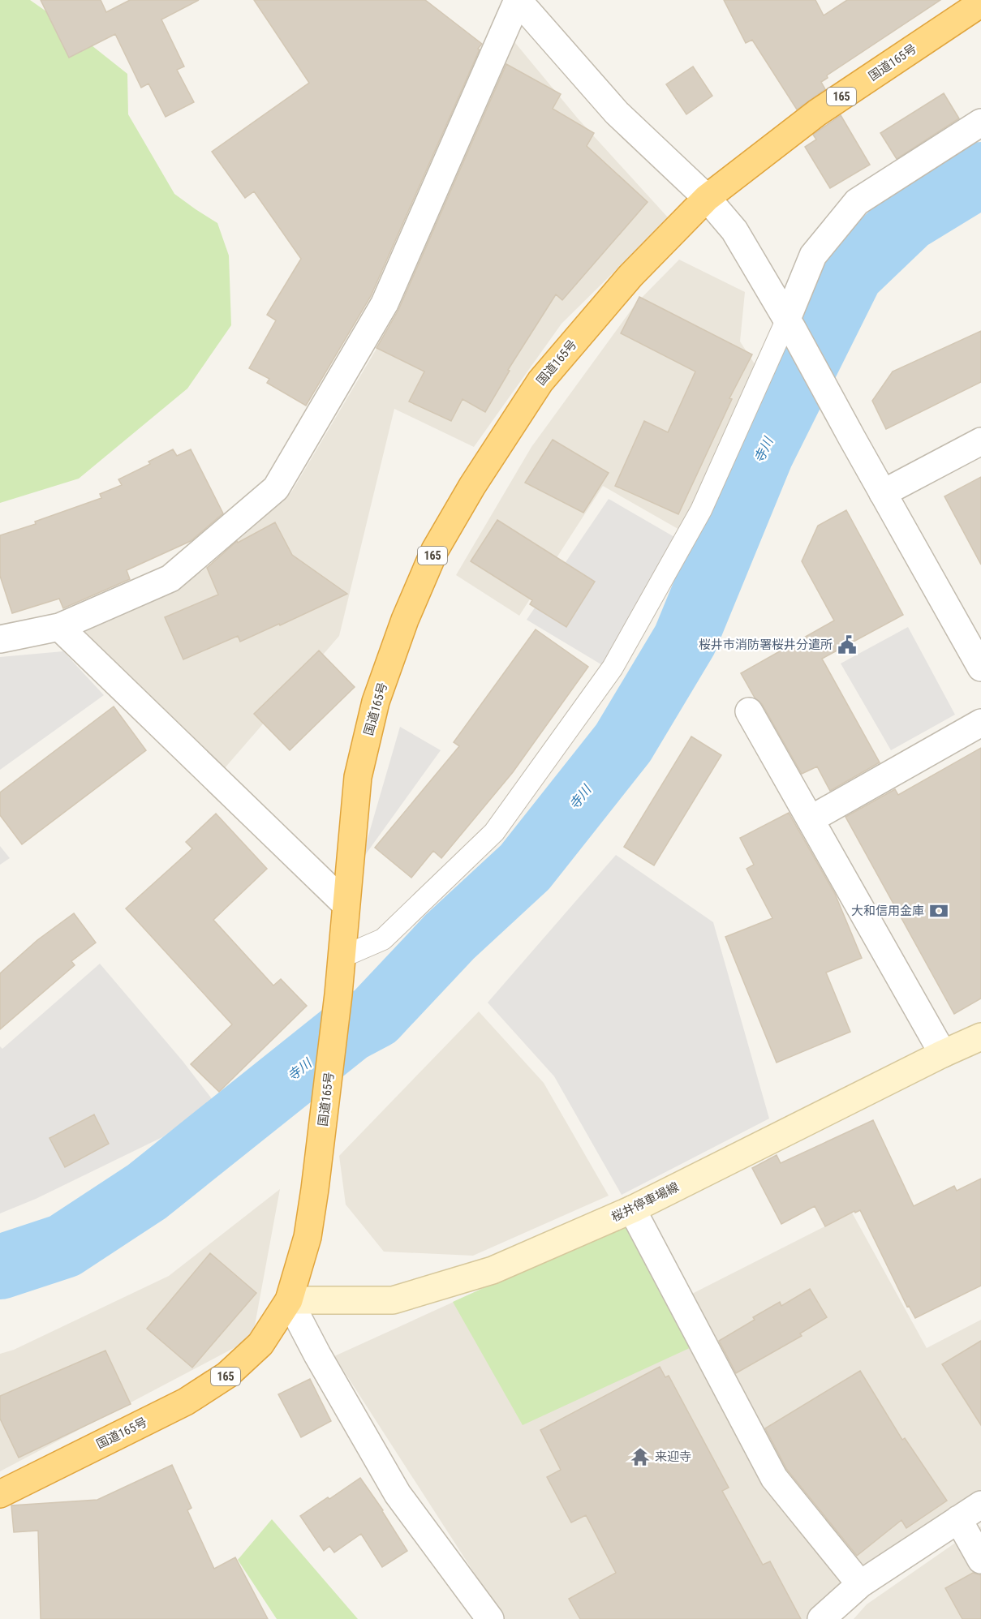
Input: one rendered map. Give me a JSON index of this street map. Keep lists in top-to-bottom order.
{
  "streets": {
    "highway": ["国道165号", "165"],
    "main road": ["桜井停車場線"]
  },
  "crossings": [
    ["国道165号", "桜井停車場線"]
  ],
  "water": ["寺川"],
  "places": {
    "public building": ["桜井市消防署桜井分遣所"],
    "bank": ["大和信用金庫"],
    "temple": ["来迎寺"]
  }
}
